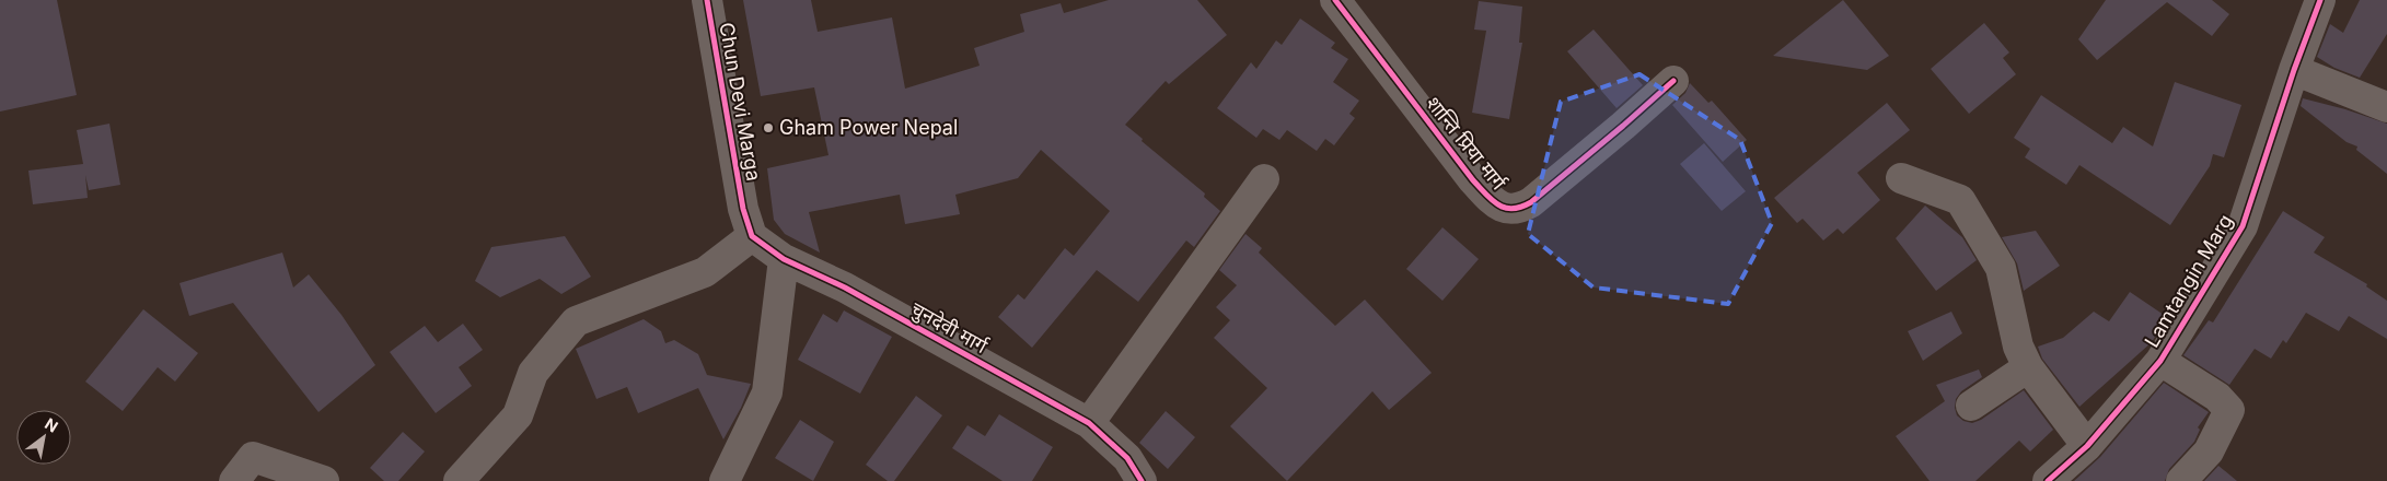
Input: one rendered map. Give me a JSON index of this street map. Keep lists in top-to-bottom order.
{
  "streets": {
    "street": [
      "Chun Devi Marga",
      "शान्ति प्रिया मार्ग",
      "Lamtangin Marg",
      "चुनदेवी मार्ग"
    ]
  },
  "crossings": [
    ["Chun Devi Marga", "चुनदेवी मार्ग"]
  ],
  "places": ["Gham Power Nepal"],
  "north": "top right"
}
